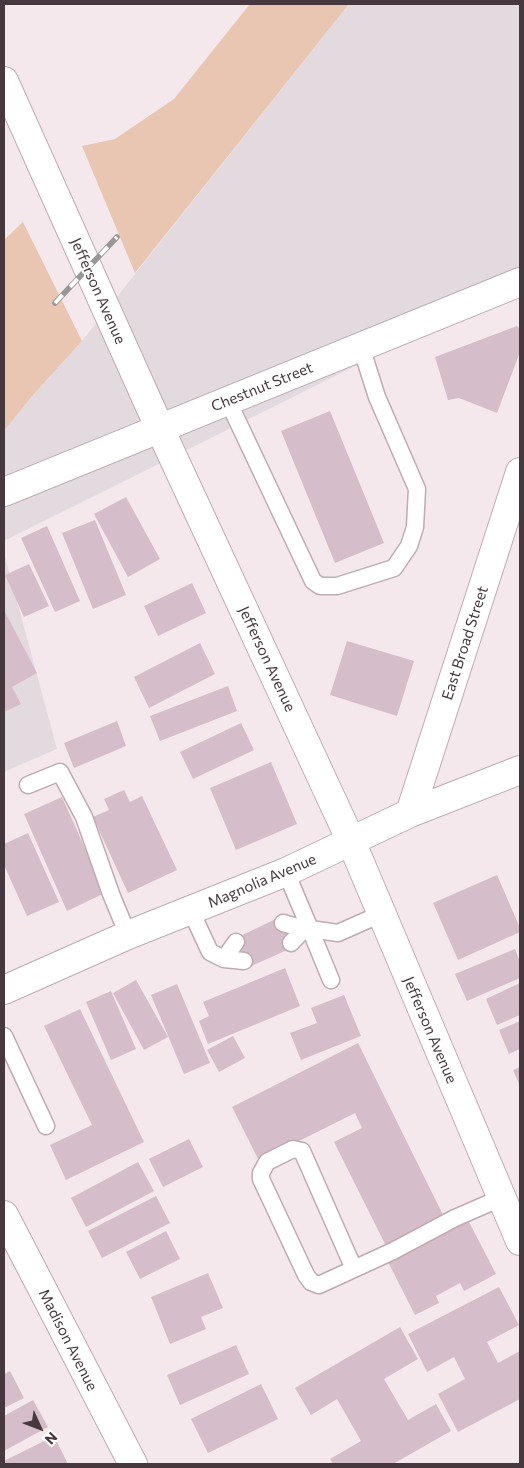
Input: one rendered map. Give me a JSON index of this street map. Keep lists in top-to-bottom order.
{
  "streets": {
    "street": [
      "Jefferson Avenue",
      "Chestnut Street",
      "East Broad Street",
      "Magnolia Avenue",
      "Madison Avenue"
    ]
  },
  "crossings": [
    ["Jefferson Avenue", "Chestnut Street"],
    ["Jefferson Avenue", "Magnolia Avenue"],
    ["East Broad Street", "Magnolia Avenue"]
  ],
  "north": "bottom right"
}
